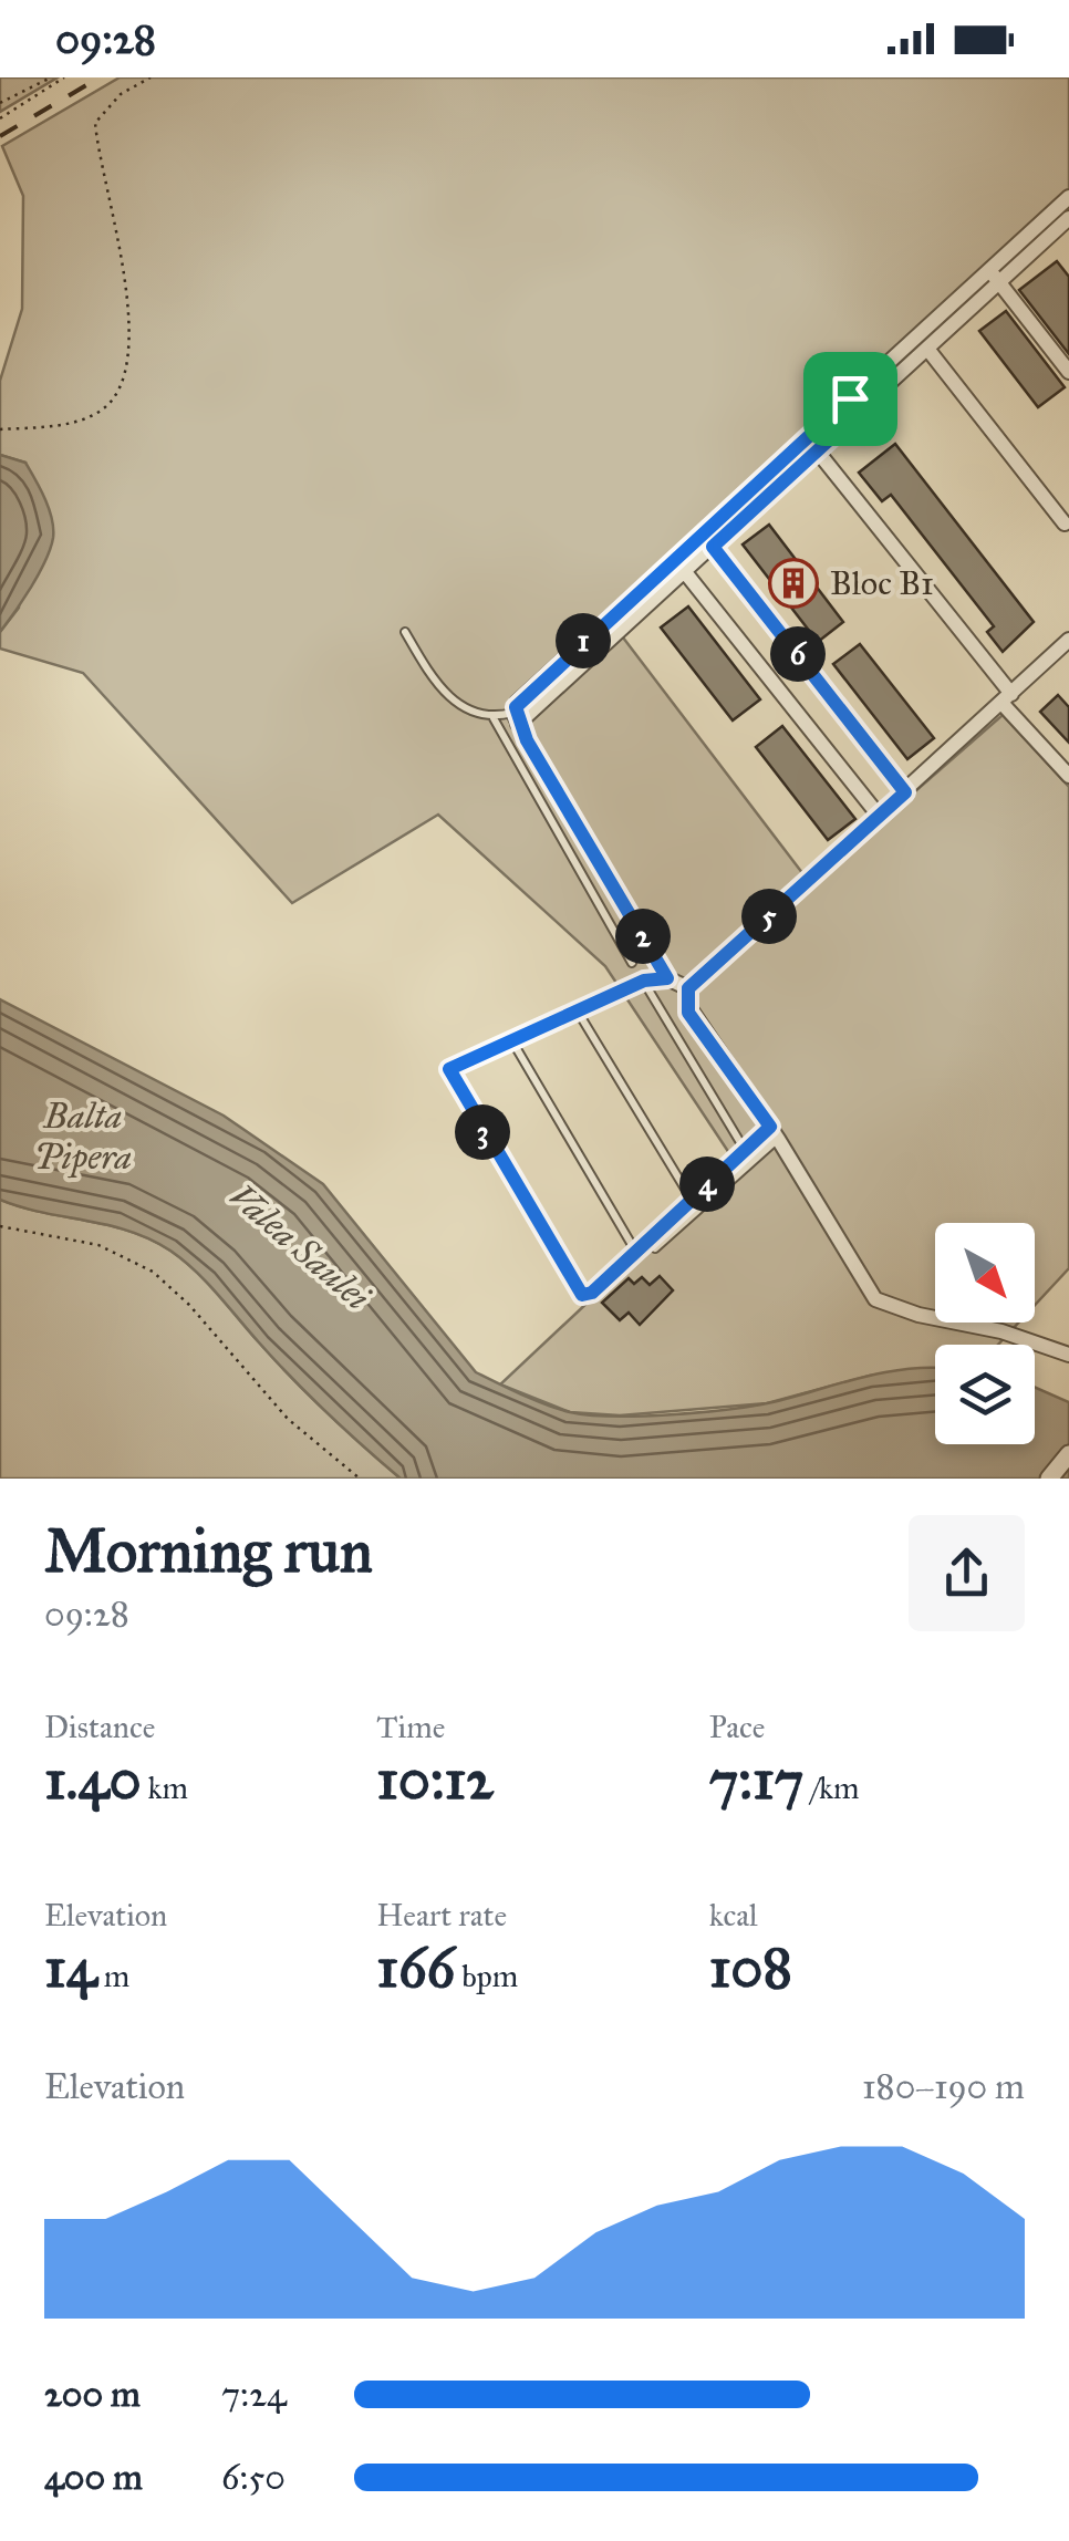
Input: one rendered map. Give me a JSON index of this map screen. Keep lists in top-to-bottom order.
{
  "water": ["Balta Pipera", "Valea Saulei"],
  "places": {
    "building": ["Bloc B1"]
  },
  "north": "bottom right",
  "page": {
    "status": "09:28",
    "pins": [
      "1",
      "6",
      "5",
      "2",
      "3",
      "4"
    ],
    "heading": ["Morning run", "09:28"],
    "stats": [
      ["Distance", "1.40 km"],
      ["Time", "10:12"],
      ["Pace", "7:17 /km"],
      ["Elevation", "14 m"],
      ["Heart rate", "166 bpm"],
      ["kcal", "108"]
    ],
    "chart": ["Elevation", "180–190 m"],
    "list": [
      {
        "name": "200 m",
        "note": "7:24"
      },
      {
        "name": "400 m",
        "note": "6:50"
      }
    ]
  }
}
